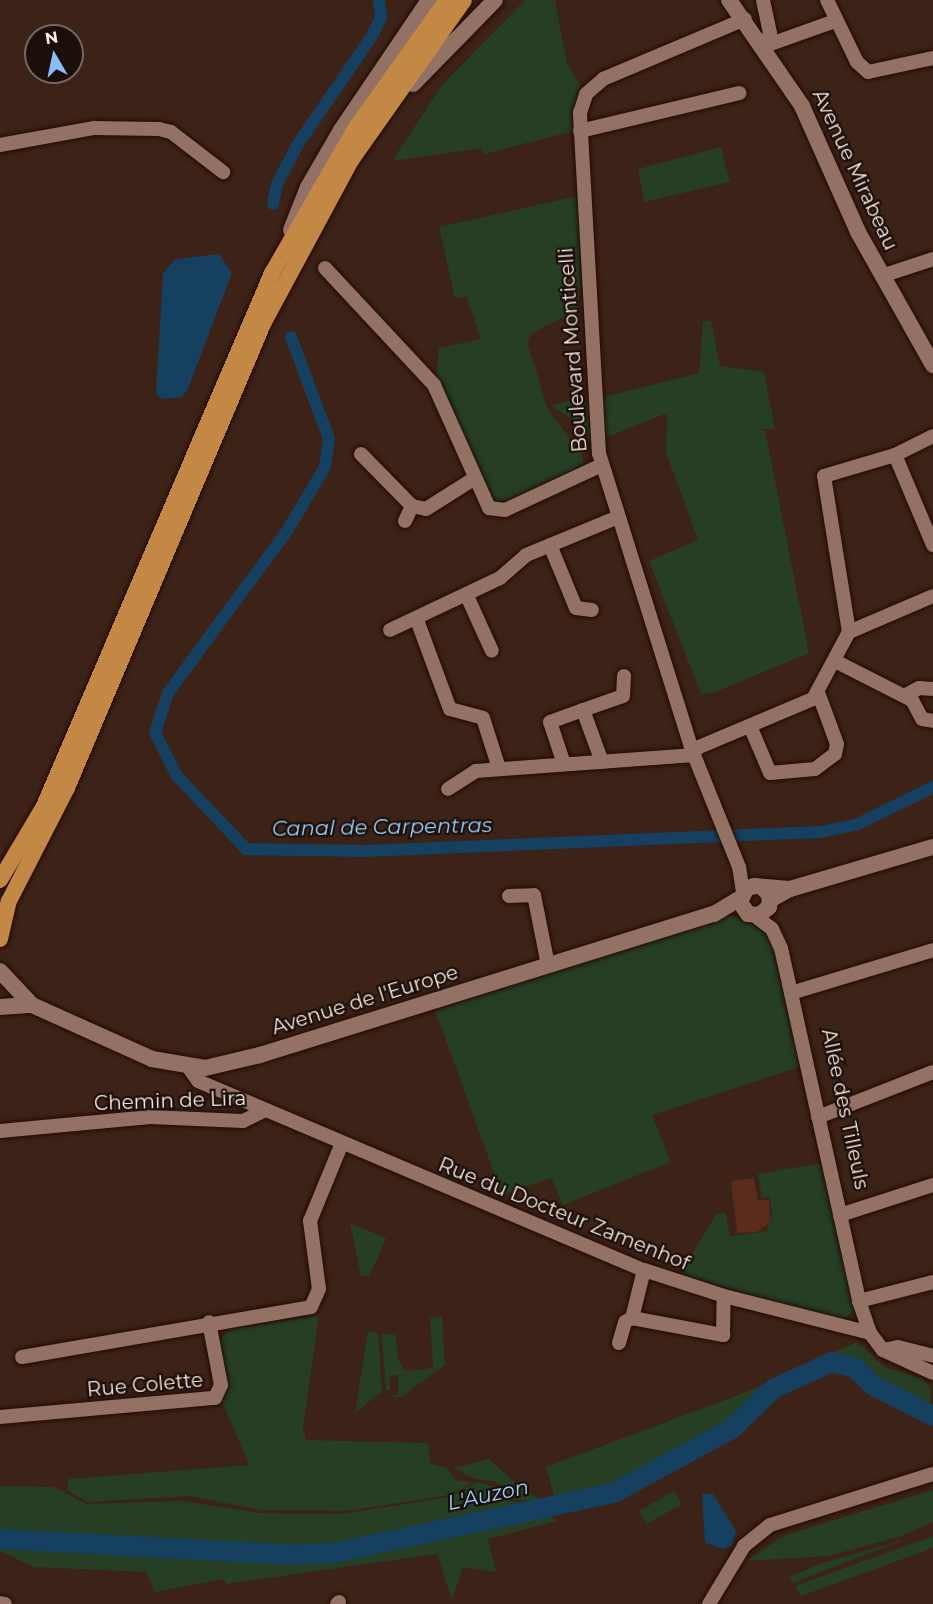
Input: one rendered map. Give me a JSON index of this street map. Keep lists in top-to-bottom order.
{
  "streets": {
    "main road": ["Avenue Mirabeau", "Avenue de l'Europe"],
    "street": [
      "Boulevard Monticelli",
      "Chemin de Lira",
      "Allée des Tilleuls",
      "Rue du Docteur Zamenhof",
      "Rue Colette"
    ]
  },
  "crossings": [
    ["Avenue Mirabeau", "Boulevard Monticelli"],
    ["Boulevard Monticelli", "Avenue de l'Europe"],
    ["Boulevard Monticelli", "Allée des Tilleuls"],
    ["Avenue de l'Europe", "Allée des Tilleuls"],
    ["Avenue de l'Europe", "Rue du Docteur Zamenhof"],
    ["Chemin de Lira", "Rue du Docteur Zamenhof"],
    ["Allée des Tilleuls", "Rue du Docteur Zamenhof"]
  ],
  "water": ["Canal de Carpentras", "L'Auzon"],
  "north": "top"
}
